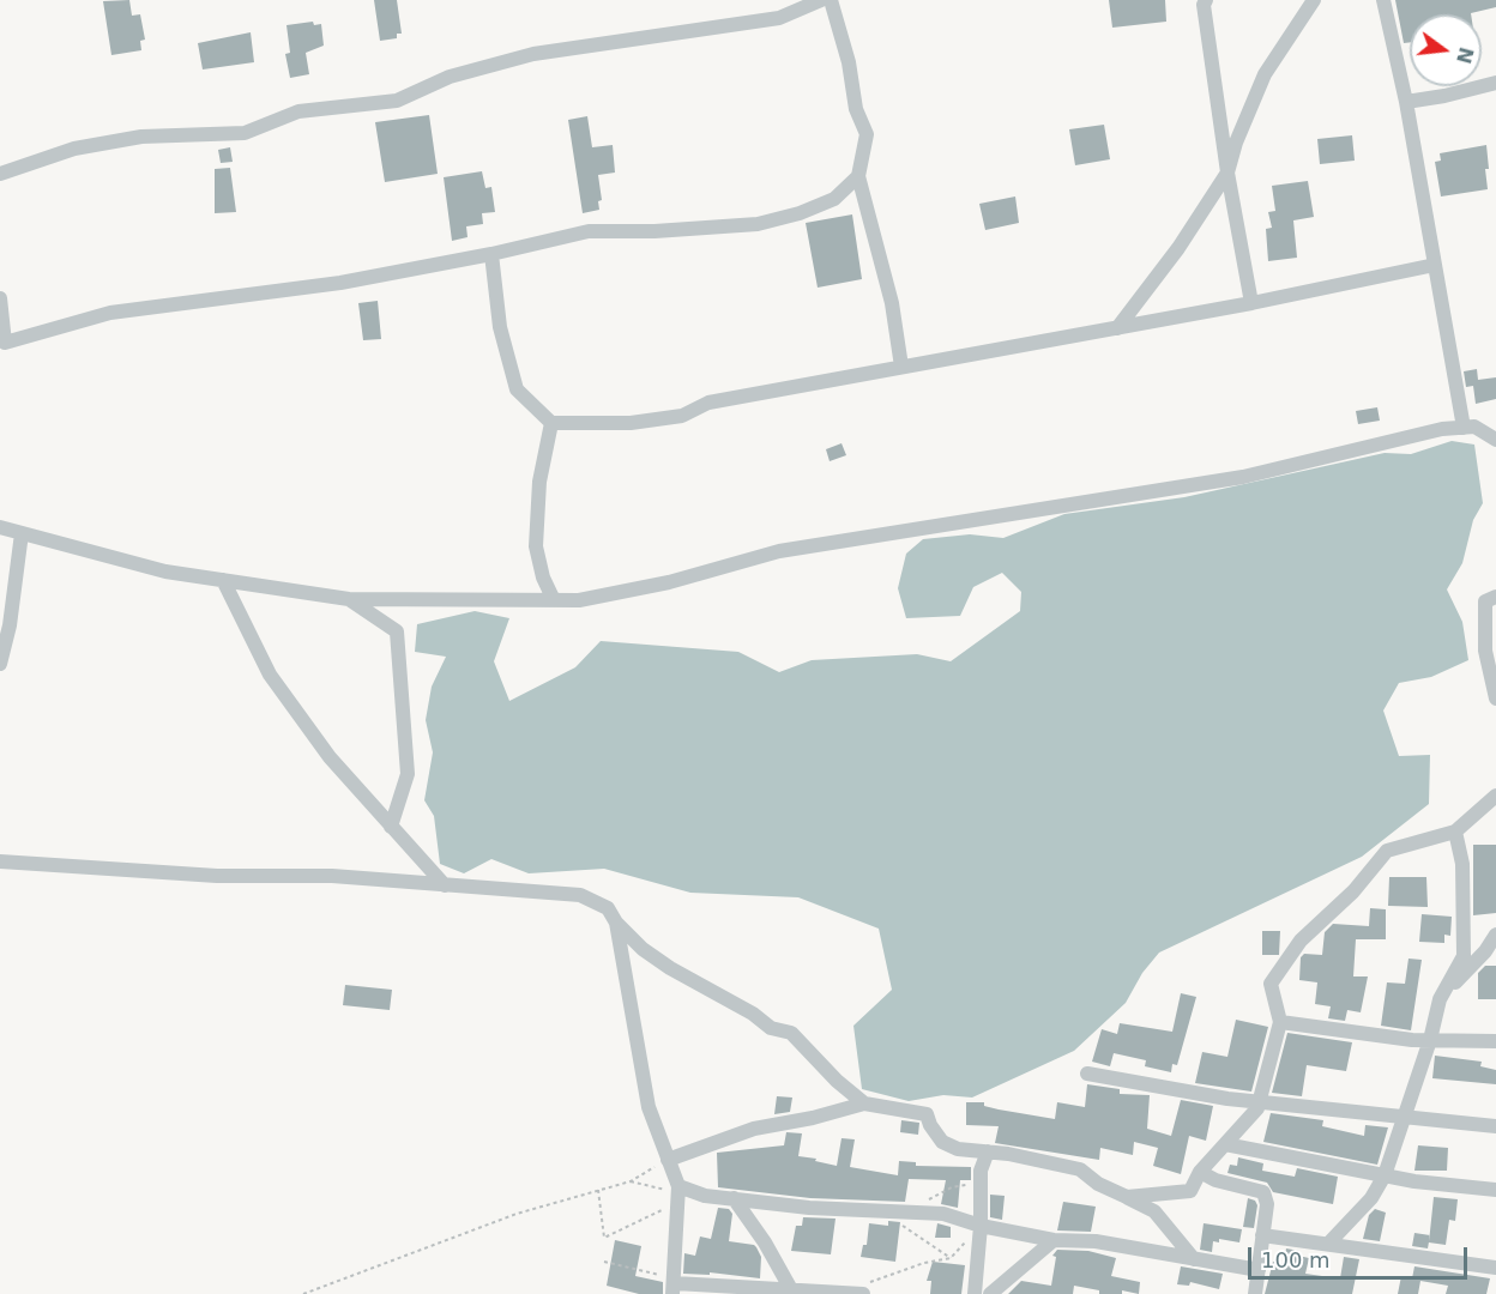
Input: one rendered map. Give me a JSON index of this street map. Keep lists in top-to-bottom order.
{
  "scale_bar": "100 m",
  "north": "right"
}
